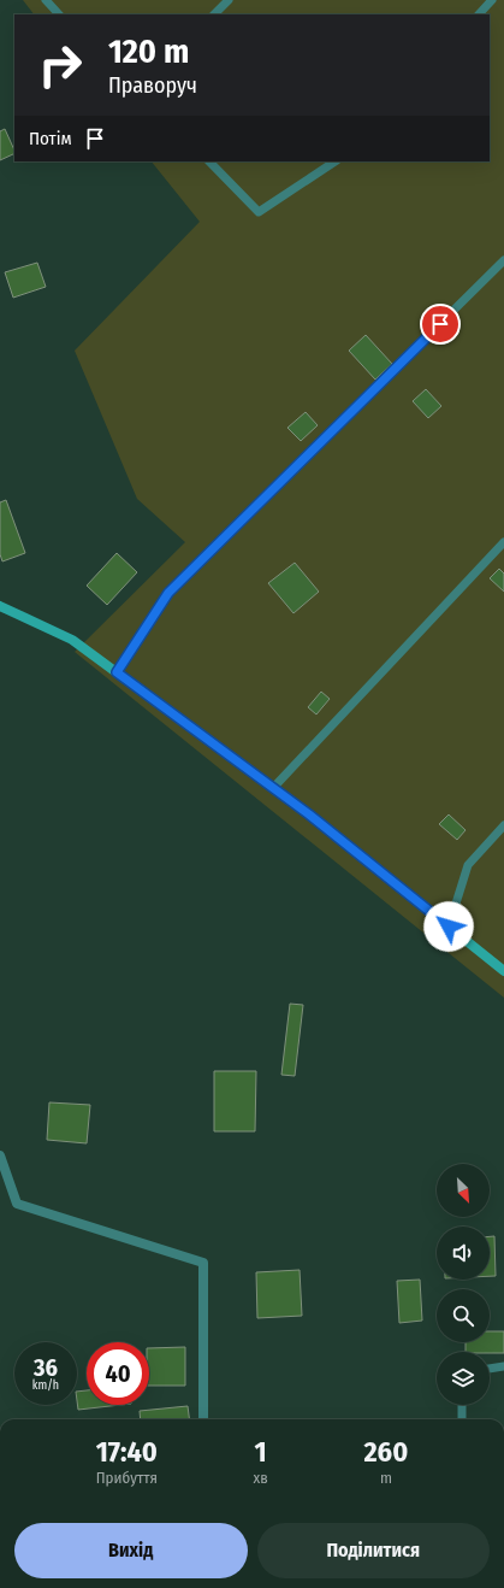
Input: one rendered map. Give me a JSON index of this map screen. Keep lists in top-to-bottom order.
{
  "north": "bottom right",
  "page": {
    "turn": ["120 m", "Праворуч"],
    "then": "Потім",
    "speed": "36 km/h",
    "limit": "40",
    "eta": [
      "17:40",
      "Прибуття",
      "1",
      "хв",
      "260",
      "m"
    ],
    "buttons": ["Вихід", "Поділитися"]
  }
}
